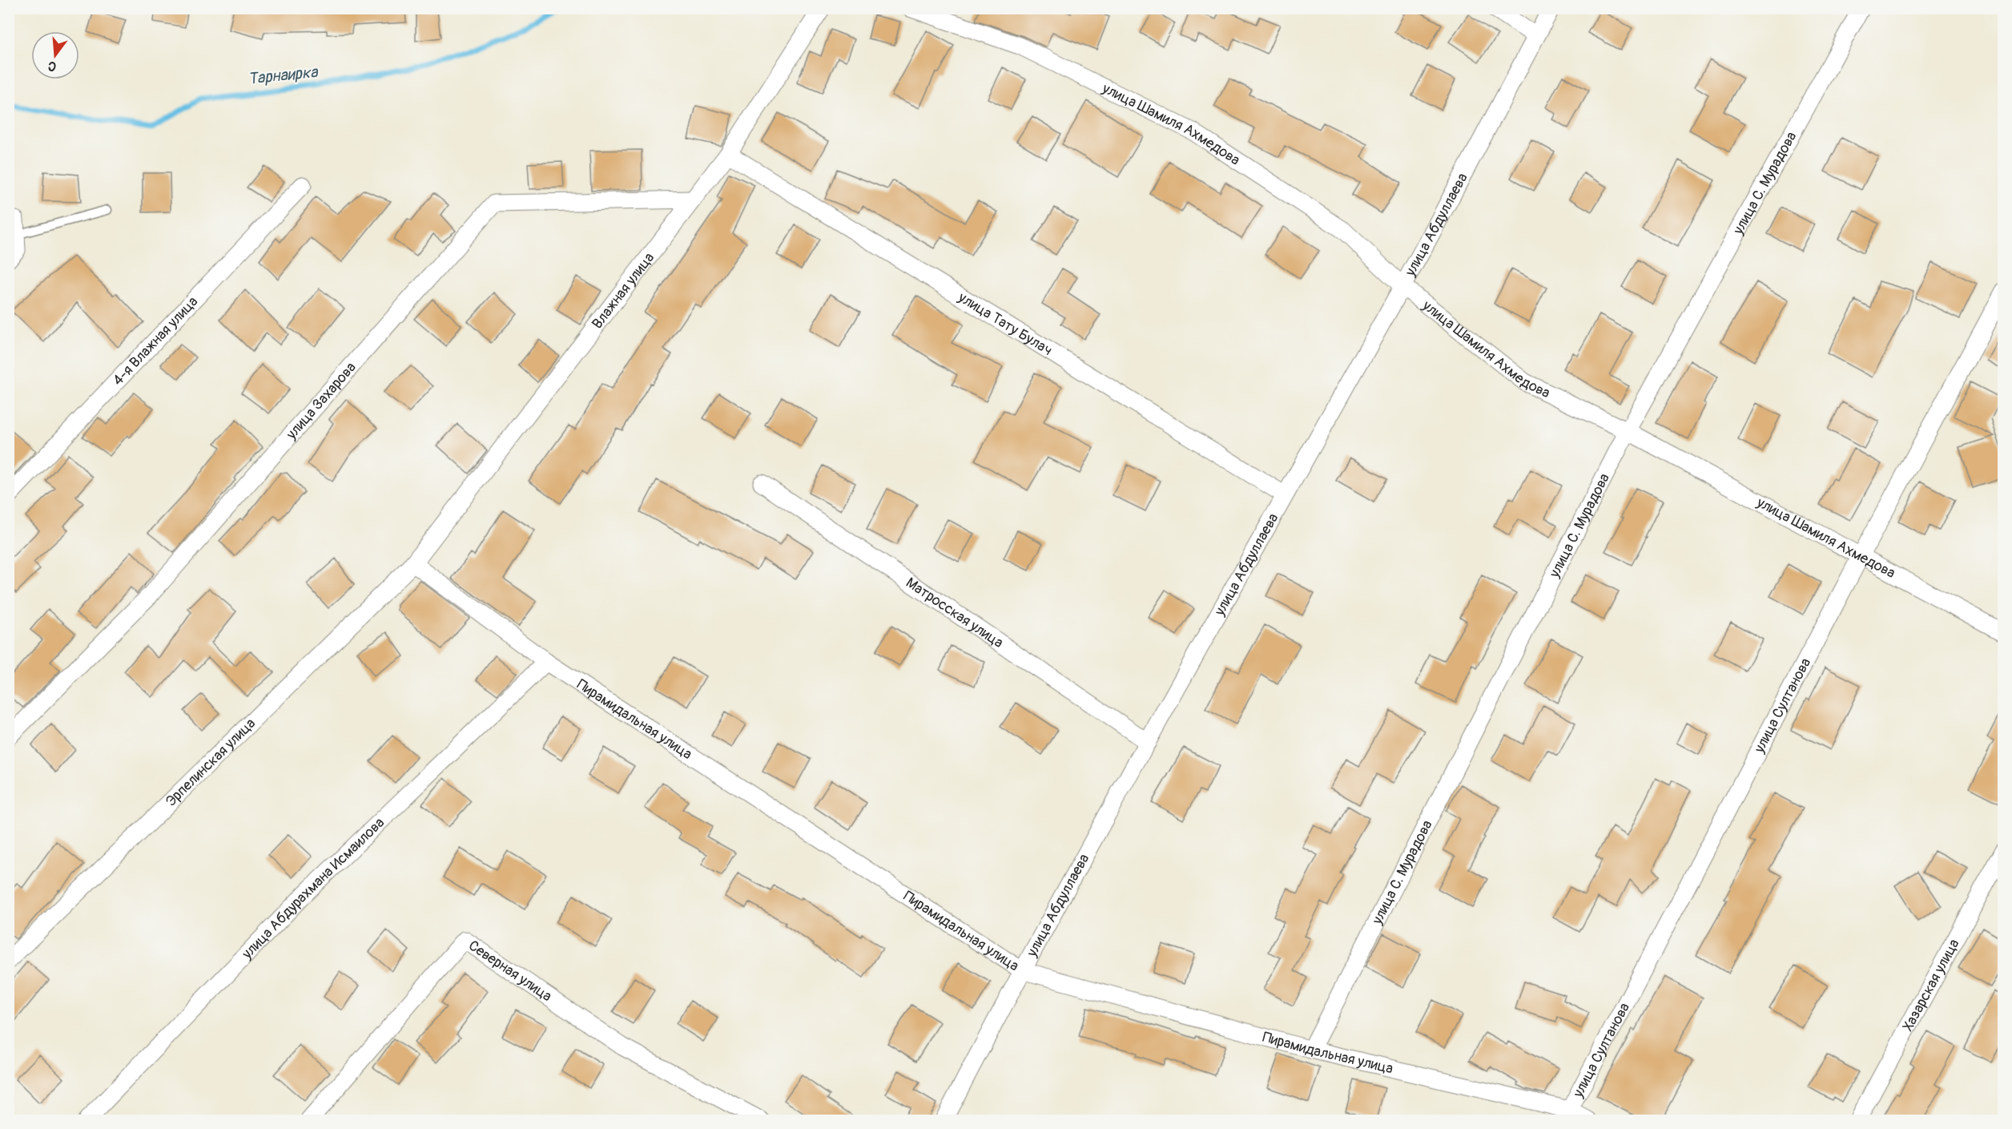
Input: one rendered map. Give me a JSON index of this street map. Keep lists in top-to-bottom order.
{
  "streets": {
    "street": [
      "улица Шамиля Ахмедова",
      "улица С. Мурадова",
      "улица Абдуллаева",
      "Влажная улица",
      "улица Тату Булач",
      "4-я Влажная улица",
      "улица Захарова",
      "Матросская улица",
      "улица Султанова",
      "Пирамидальная улица",
      "Эрпелинская улица",
      "улица Абдурахмана Исмаилова",
      "Северная улица",
      "Хазарская улица"
    ]
  },
  "crossings": [
    ["улица Шамиля Ахмедова", "улица С. Мурадова"],
    ["улица Шамиля Ахмедова", "улица Абдуллаева"],
    ["улица Шамиля Ахмедова", "улица Султанова"],
    ["улица С. Мурадова", "Пирамидальная улица"],
    ["улица Абдуллаева", "улица Тату Булач"],
    ["улица Абдуллаева", "Матросская улица"],
    ["улица Абдуллаева", "Пирамидальная улица"],
    ["Влажная улица", "улица Тату Булач"],
    ["Влажная улица", "улица Захарова"],
    ["Влажная улица", "Пирамидальная улица"],
    ["Влажная улица", "Эрпелинская улица"],
    ["улица Султанова", "Пирамидальная улица"],
    ["Пирамидальная улица", "Эрпелинская улица"],
    ["Пирамидальная улица", "улица Абдурахмана Исмаилова"]
  ],
  "water": ["Тарнаирка"],
  "north": "bottom"
}
